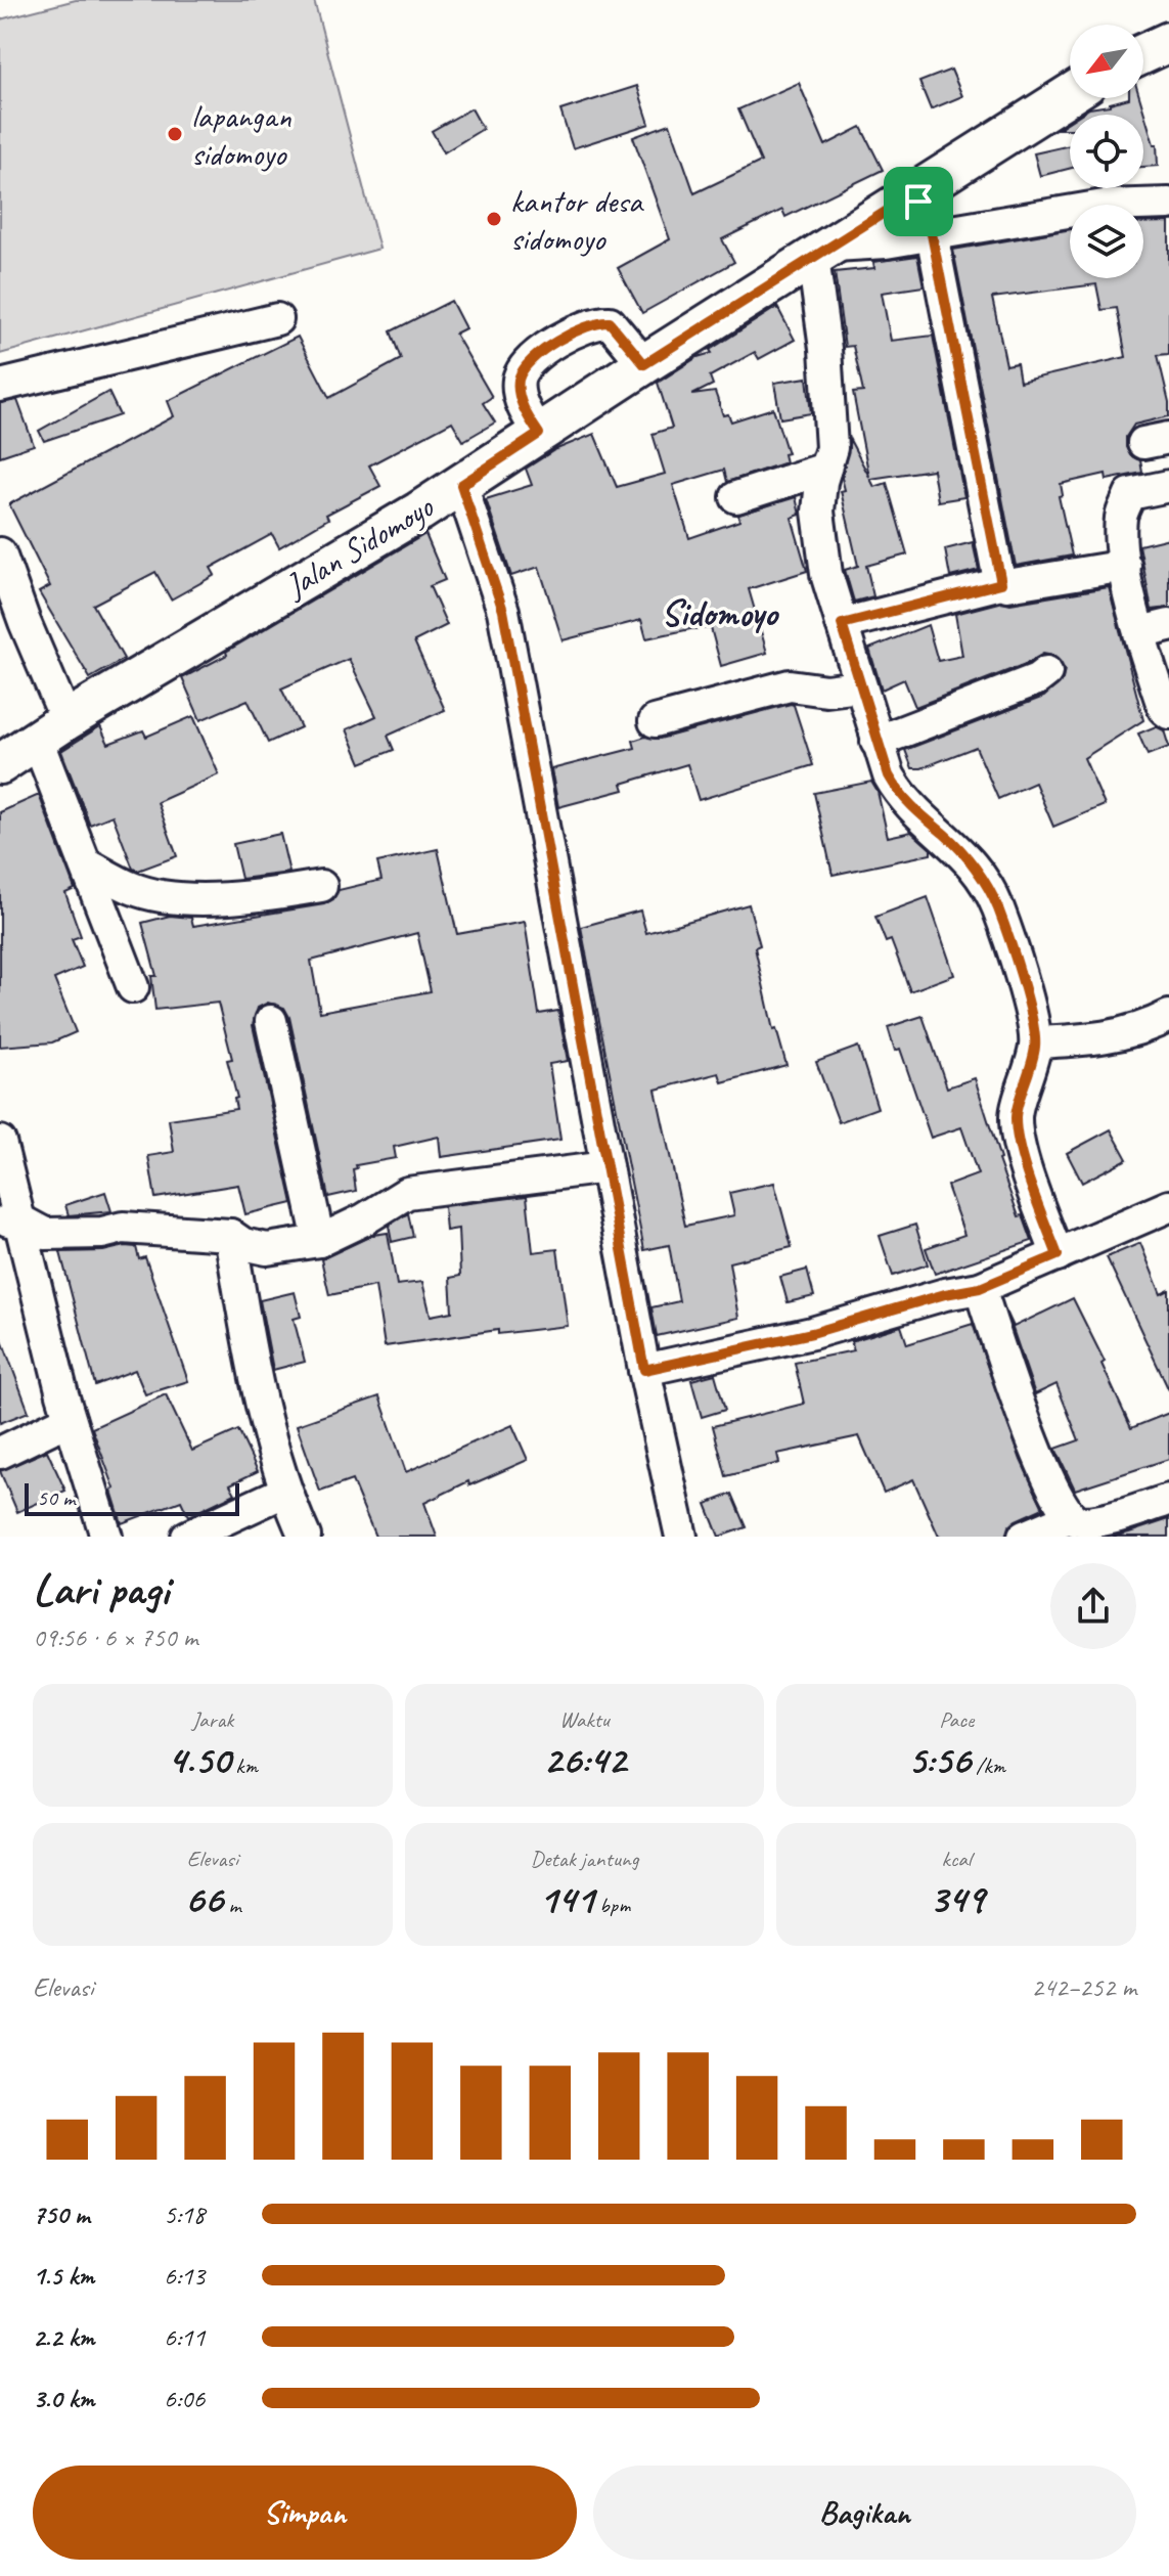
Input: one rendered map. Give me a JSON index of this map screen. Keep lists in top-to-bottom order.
{
  "streets": {
    "main road": ["Jalan Sidomoyo"]
  },
  "districts": ["Sidomoyo"],
  "places": ["lapangan sidomoyo", "kantor desa sidomoyo"],
  "scale_bar": "50 m",
  "north": "bottom left",
  "page": {
    "scale": "50 m",
    "heading": ["Lari pagi", "09:56 · 6 × 750 m"],
    "stats": [
      ["Jarak", "4.50 km"],
      ["Waktu", "26:42"],
      ["Pace", "5:56 /km"],
      ["Elevasi", "66 m"],
      ["Detak jantung", "141 bpm"],
      ["kcal", "349"]
    ],
    "chart": ["Elevasi", "242–252 m"],
    "list": [
      {
        "name": "750 m",
        "note": "5:18"
      },
      {
        "name": "1.5 km",
        "note": "6:13"
      },
      {
        "name": "2.2 km",
        "note": "6:11"
      },
      {
        "name": "3.0 km",
        "note": "6:06"
      }
    ],
    "buttons": ["Simpan", "Bagikan"]
  }
}
